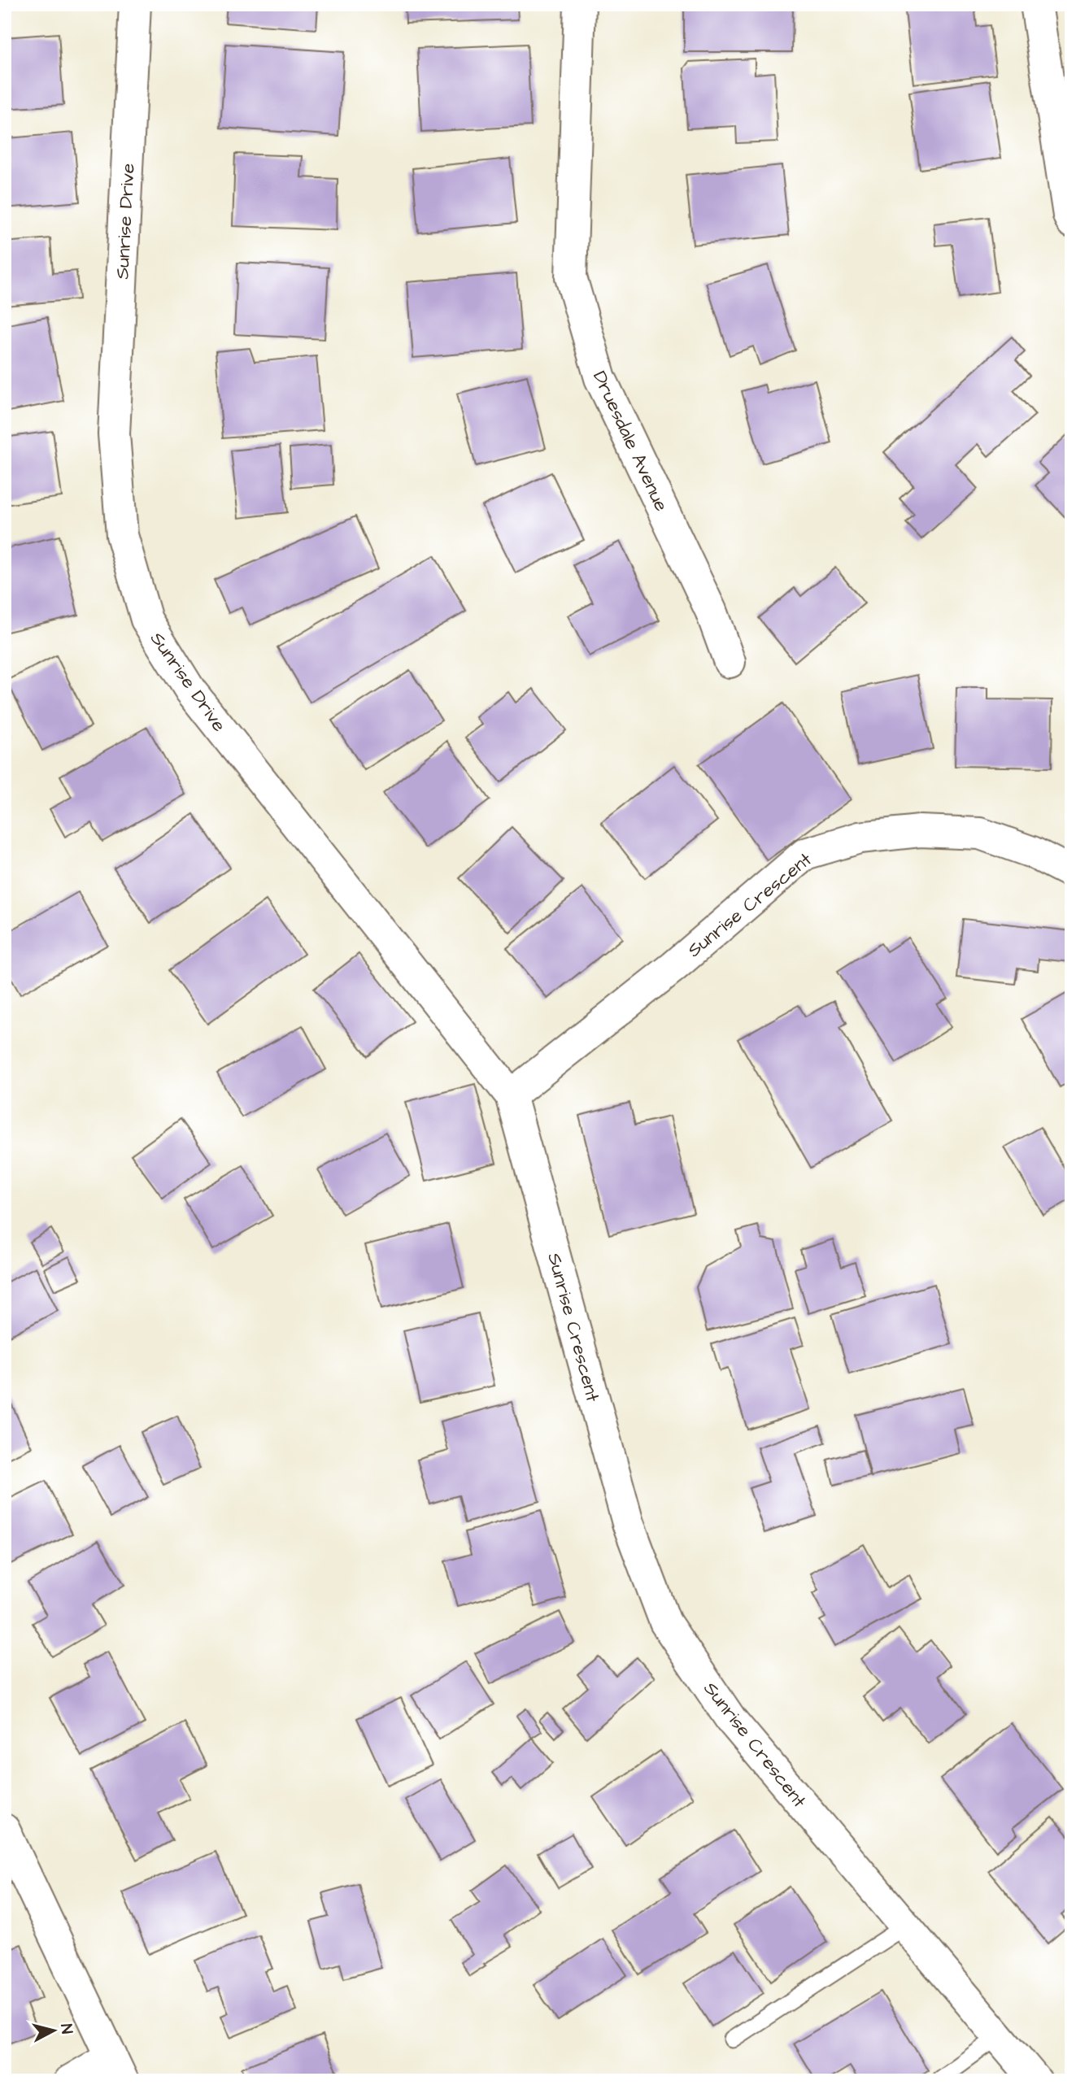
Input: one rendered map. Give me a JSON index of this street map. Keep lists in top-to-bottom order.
{
  "streets": {
    "street": ["Sunrise Drive", "Druesdale Avenue", "Sunrise Crescent"]
  },
  "crossings": [
    ["Sunrise Drive", "Sunrise Crescent"]
  ],
  "north": "right"
}
